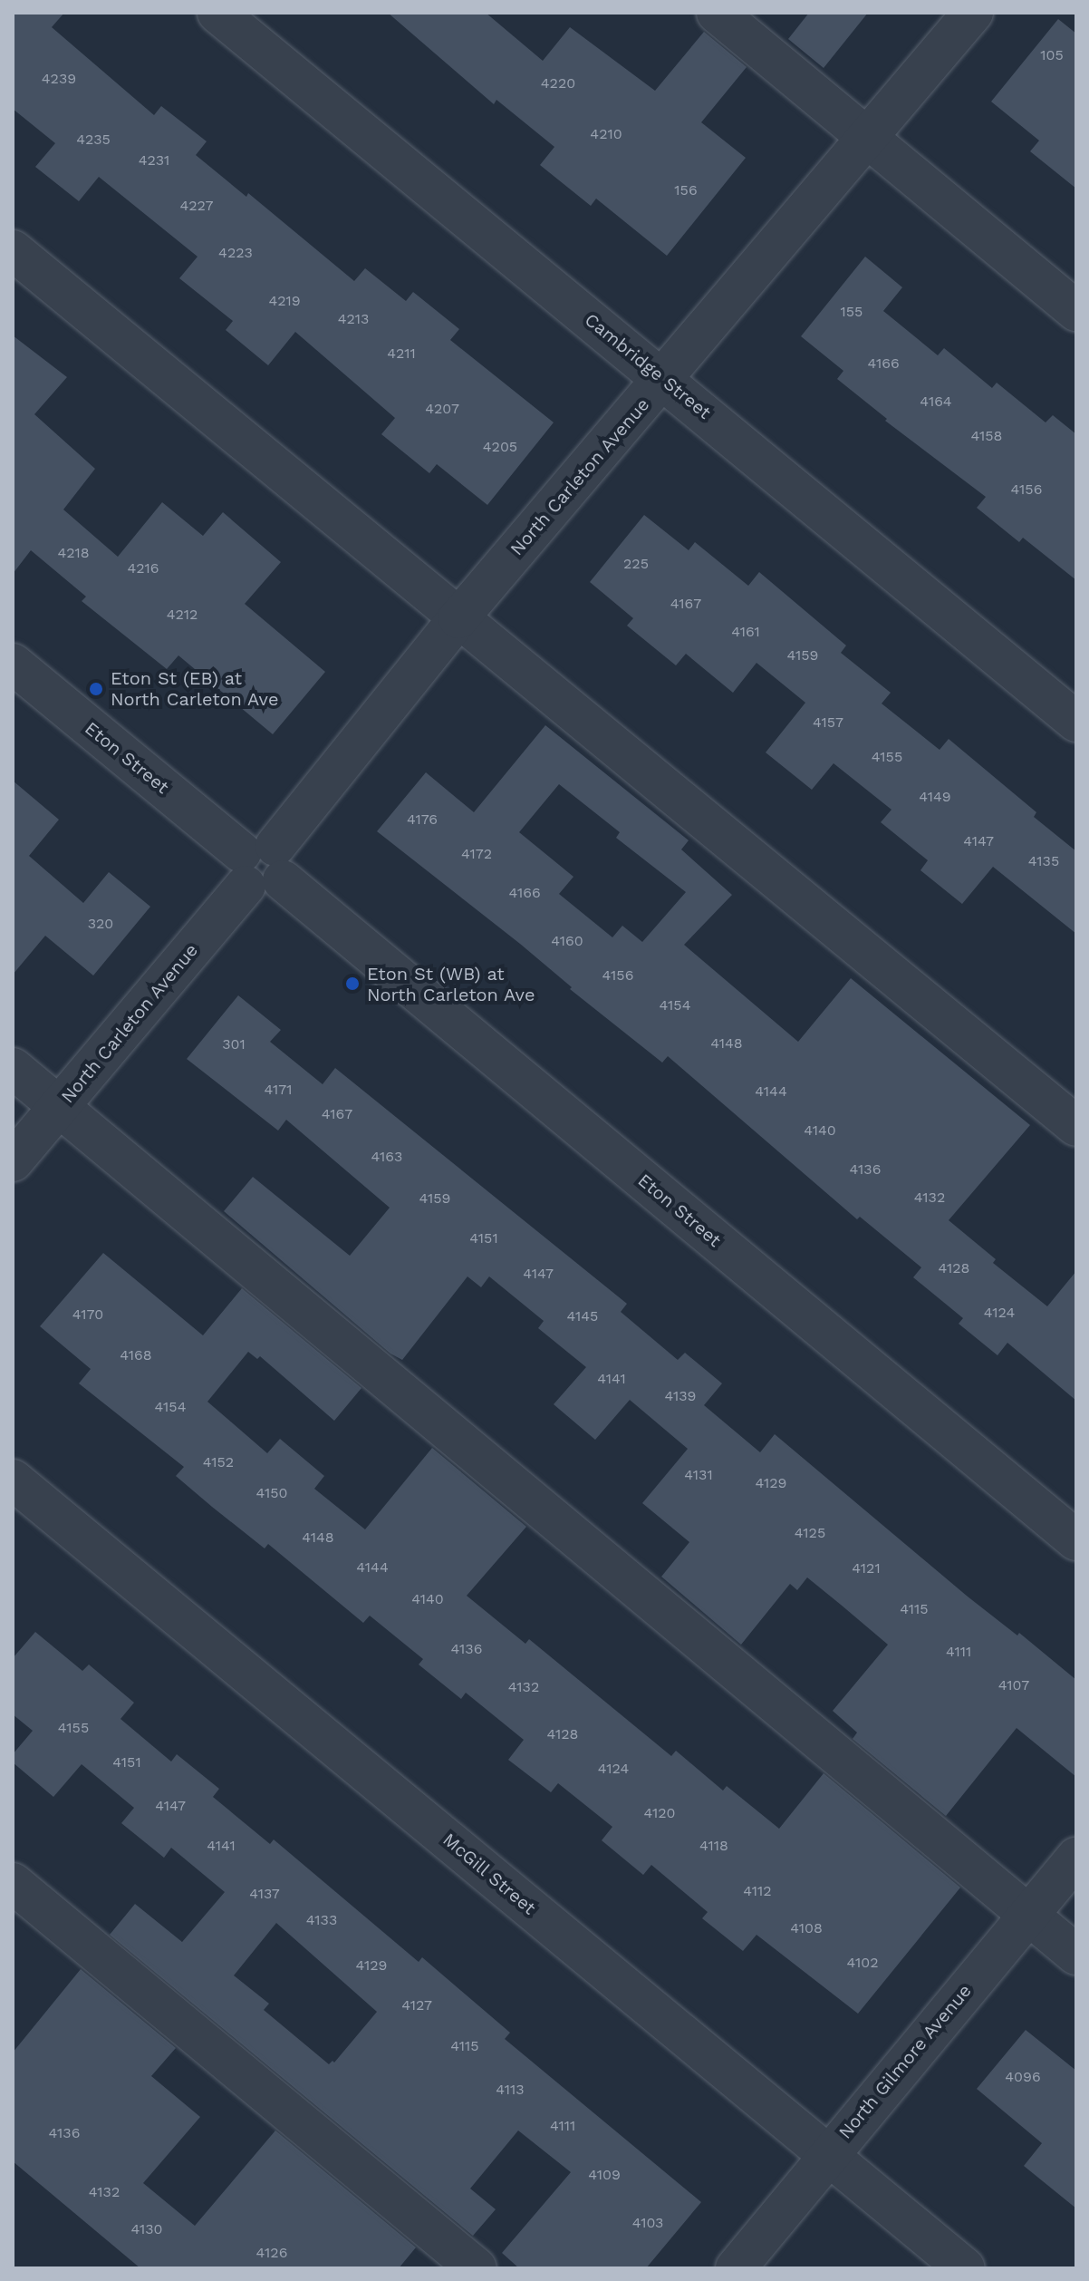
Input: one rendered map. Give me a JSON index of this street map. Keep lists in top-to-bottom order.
{
  "streets": {
    "street": [
      "Cambridge Street",
      "North Carleton Avenue",
      "Eton Street",
      "McGill Street",
      "North Gilmore Avenue"
    ]
  },
  "crossings": [
    ["Cambridge Street", "North Carleton Avenue"],
    ["North Carleton Avenue", "Eton Street"],
    ["McGill Street", "North Gilmore Avenue"]
  ],
  "places": ["Eton St (EB) at North Carleton Ave", "Eton St (WB) at North Carleton Ave"],
  "house_numbers": [
    "105",
    "4239",
    "4220",
    "4210",
    "4235",
    "4231",
    "156",
    "4227",
    "4223",
    "4219",
    "155",
    "4213",
    "4211",
    "4166",
    "4164",
    "4207",
    "4158",
    "4205",
    "4156",
    "4218",
    "225",
    "4216",
    "4167",
    "4212",
    "4161",
    "4159",
    "4157",
    "4155",
    "4149",
    "4176",
    "4147",
    "4172",
    "4135",
    "4166",
    "320",
    "4160",
    "4156",
    "4154",
    "4148",
    "301",
    "4171",
    "4144",
    "4167",
    "4140",
    "4163",
    "4136",
    "4132",
    "4159",
    "4151",
    "4128",
    "4147",
    "4124",
    "4170",
    "4145",
    "4168",
    "4141",
    "4139",
    "4154",
    "4152",
    "4131",
    "4129",
    "4150",
    "4125",
    "4148",
    "4144",
    "4121",
    "4140",
    "4115",
    "4136",
    "4111",
    "4107",
    "4132",
    "4155",
    "4128",
    "4151",
    "4124",
    "4147",
    "4120",
    "4141",
    "4118",
    "4112",
    "4137",
    "4133",
    "4108",
    "4102",
    "4129",
    "4127",
    "4115",
    "4096",
    "4113",
    "4111",
    "4136",
    "4109",
    "4132",
    "4103",
    "4130",
    "4126"
  ]
}
